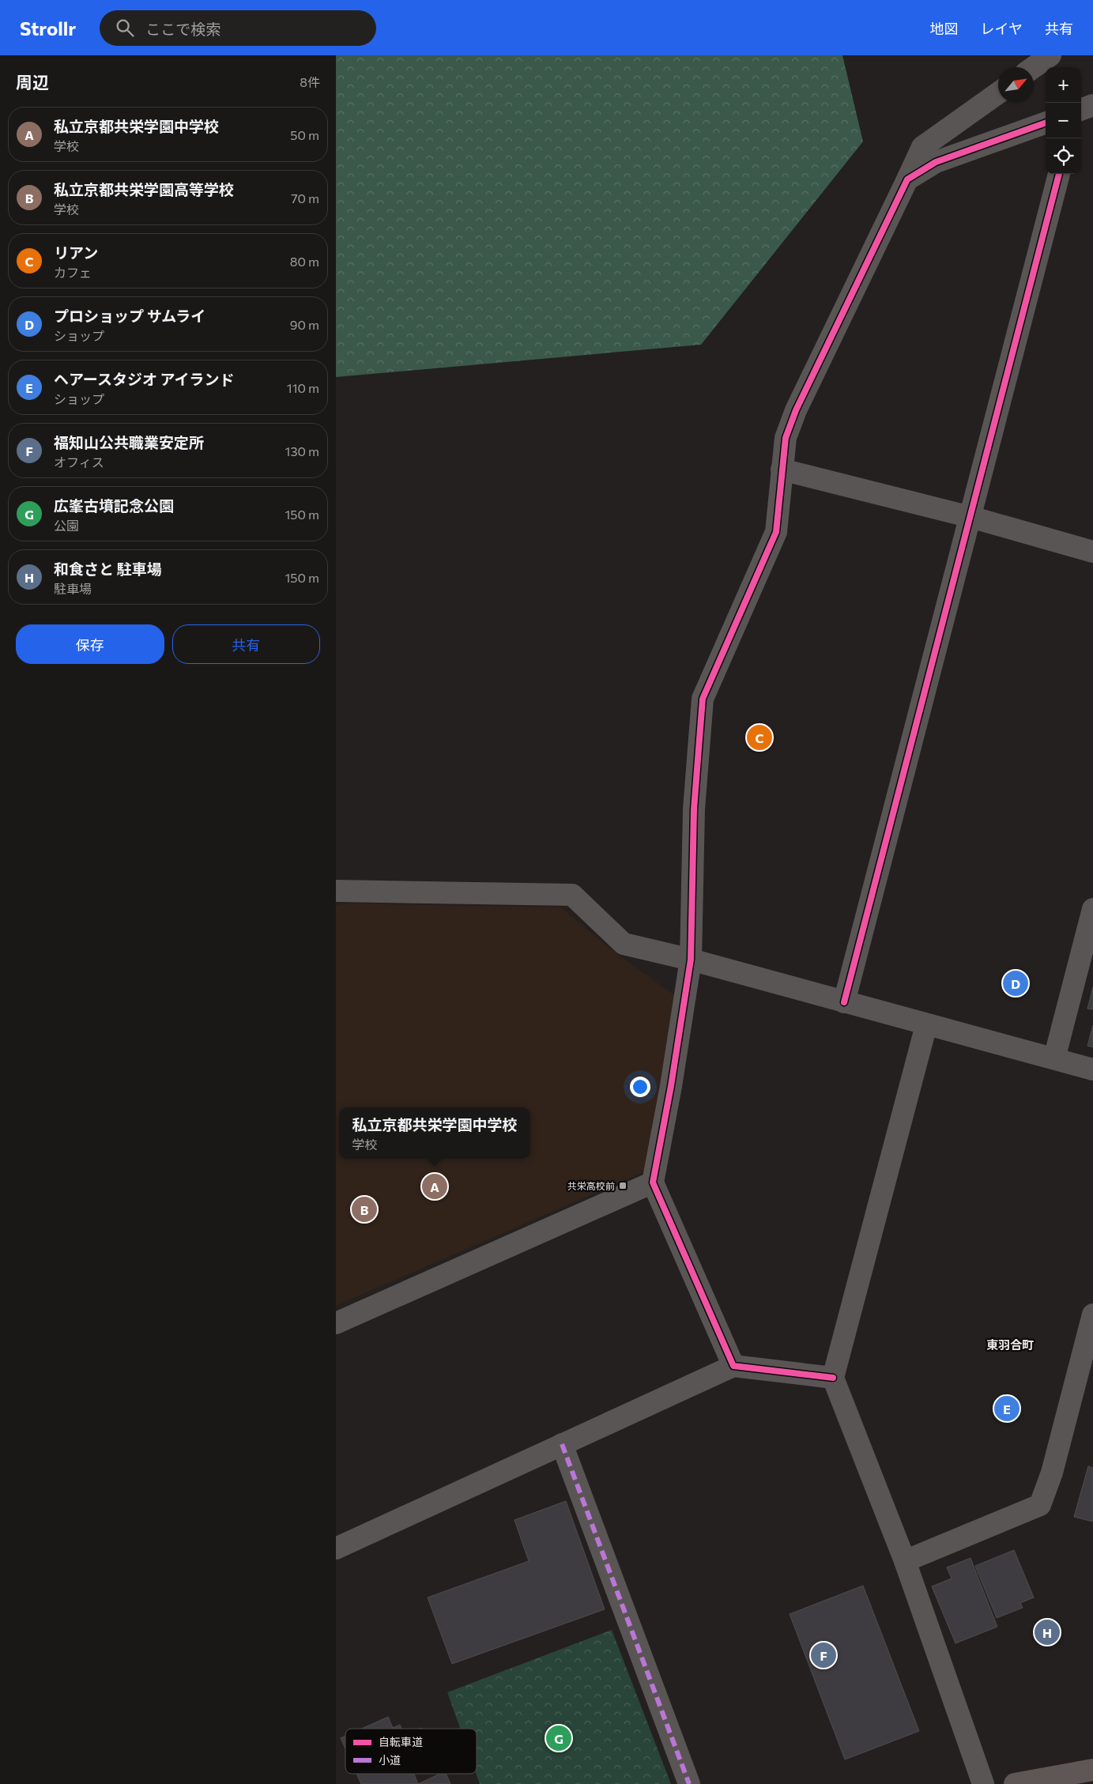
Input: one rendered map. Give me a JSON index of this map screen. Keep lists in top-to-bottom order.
{
  "districts": ["東羽合町"],
  "places": {
    "transit": ["共栄高校前"]
  },
  "legend": ["自転車道", "小道"],
  "north": "top right",
  "page": {
    "header": "Strollr",
    "search": "ここで検索",
    "nav": ["地図", "レイヤ", "共有"],
    "heading": ["周辺", "8件"],
    "map_buttons": ["+", "−"],
    "list": [
      {
        "mark": "A",
        "name": "私立京都共栄学園中学校",
        "note": "学校",
        "value": "50 m"
      },
      {
        "mark": "B",
        "name": "私立京都共栄学園高等学校",
        "note": "学校",
        "value": "70 m"
      },
      {
        "mark": "C",
        "name": "リアン",
        "note": "カフェ",
        "value": "80 m"
      },
      {
        "mark": "D",
        "name": "プロショップ サムライ",
        "note": "ショップ",
        "value": "90 m"
      },
      {
        "mark": "E",
        "name": "ヘアースタジオ アイランド",
        "note": "ショップ",
        "value": "110 m"
      },
      {
        "mark": "F",
        "name": "福知山公共職業安定所",
        "note": "オフィス",
        "value": "130 m"
      },
      {
        "mark": "G",
        "name": "広峯古墳記念公園",
        "note": "公園",
        "value": "150 m"
      },
      {
        "mark": "H",
        "name": "和食さと 駐車場",
        "note": "駐車場",
        "value": "150 m"
      }
    ],
    "buttons": ["保存", "共有"],
    "pins": [
      "C",
      "D",
      "A",
      "B",
      "E",
      "H",
      "F",
      "G"
    ],
    "popup": ["私立京都共栄学園中学校", "学校"]
  }
}
